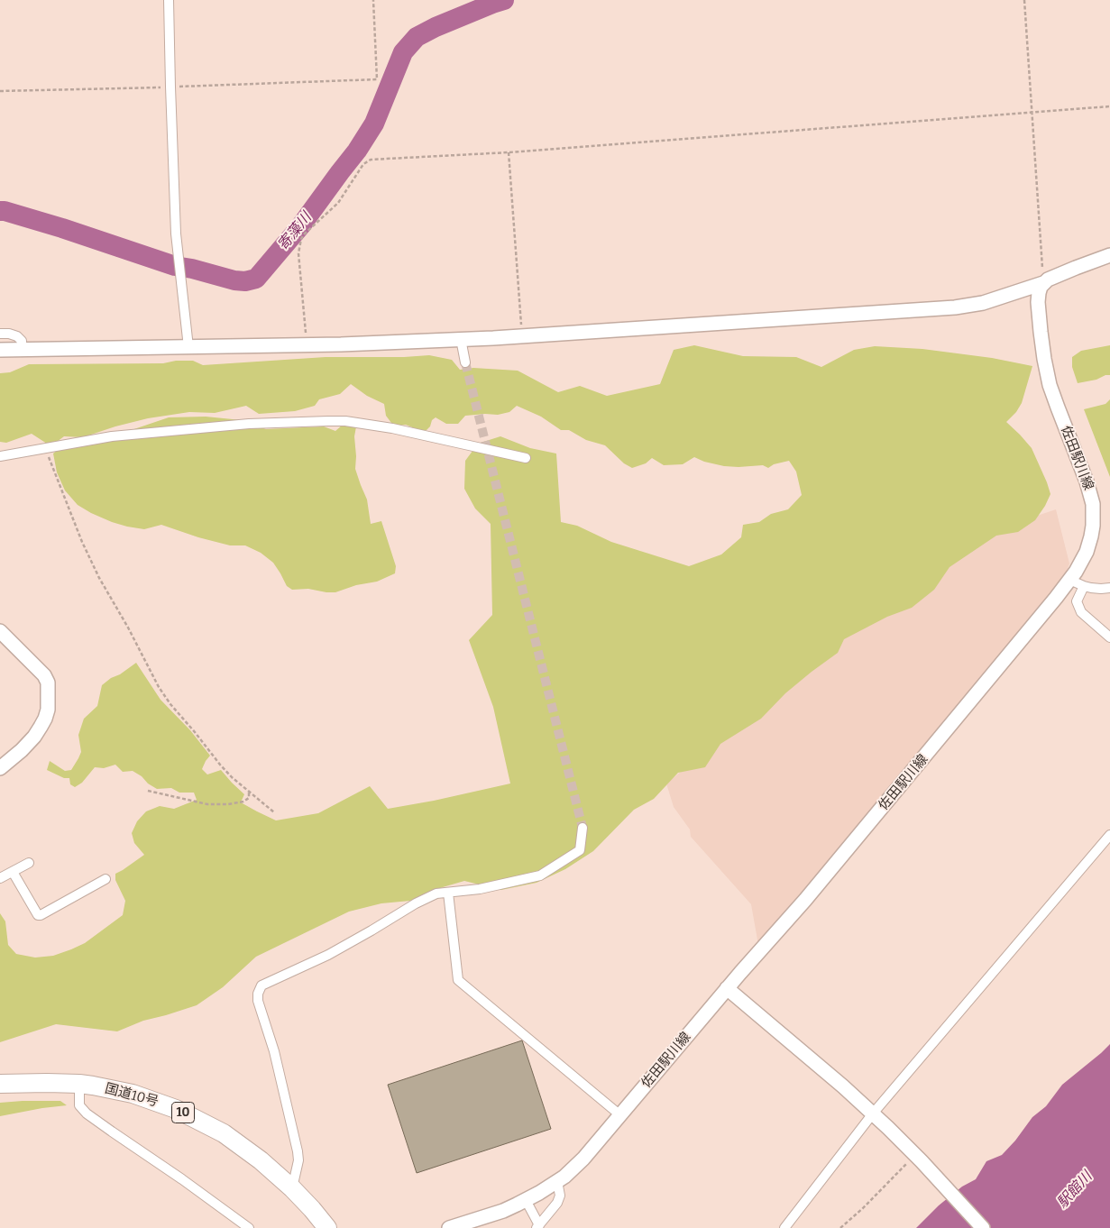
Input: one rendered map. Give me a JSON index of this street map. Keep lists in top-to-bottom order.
{
  "streets": {
    "highway": ["国道10号", "10"],
    "street": ["佐田駅川線"]
  },
  "water": ["寄藻川", "駅館川"]
}
